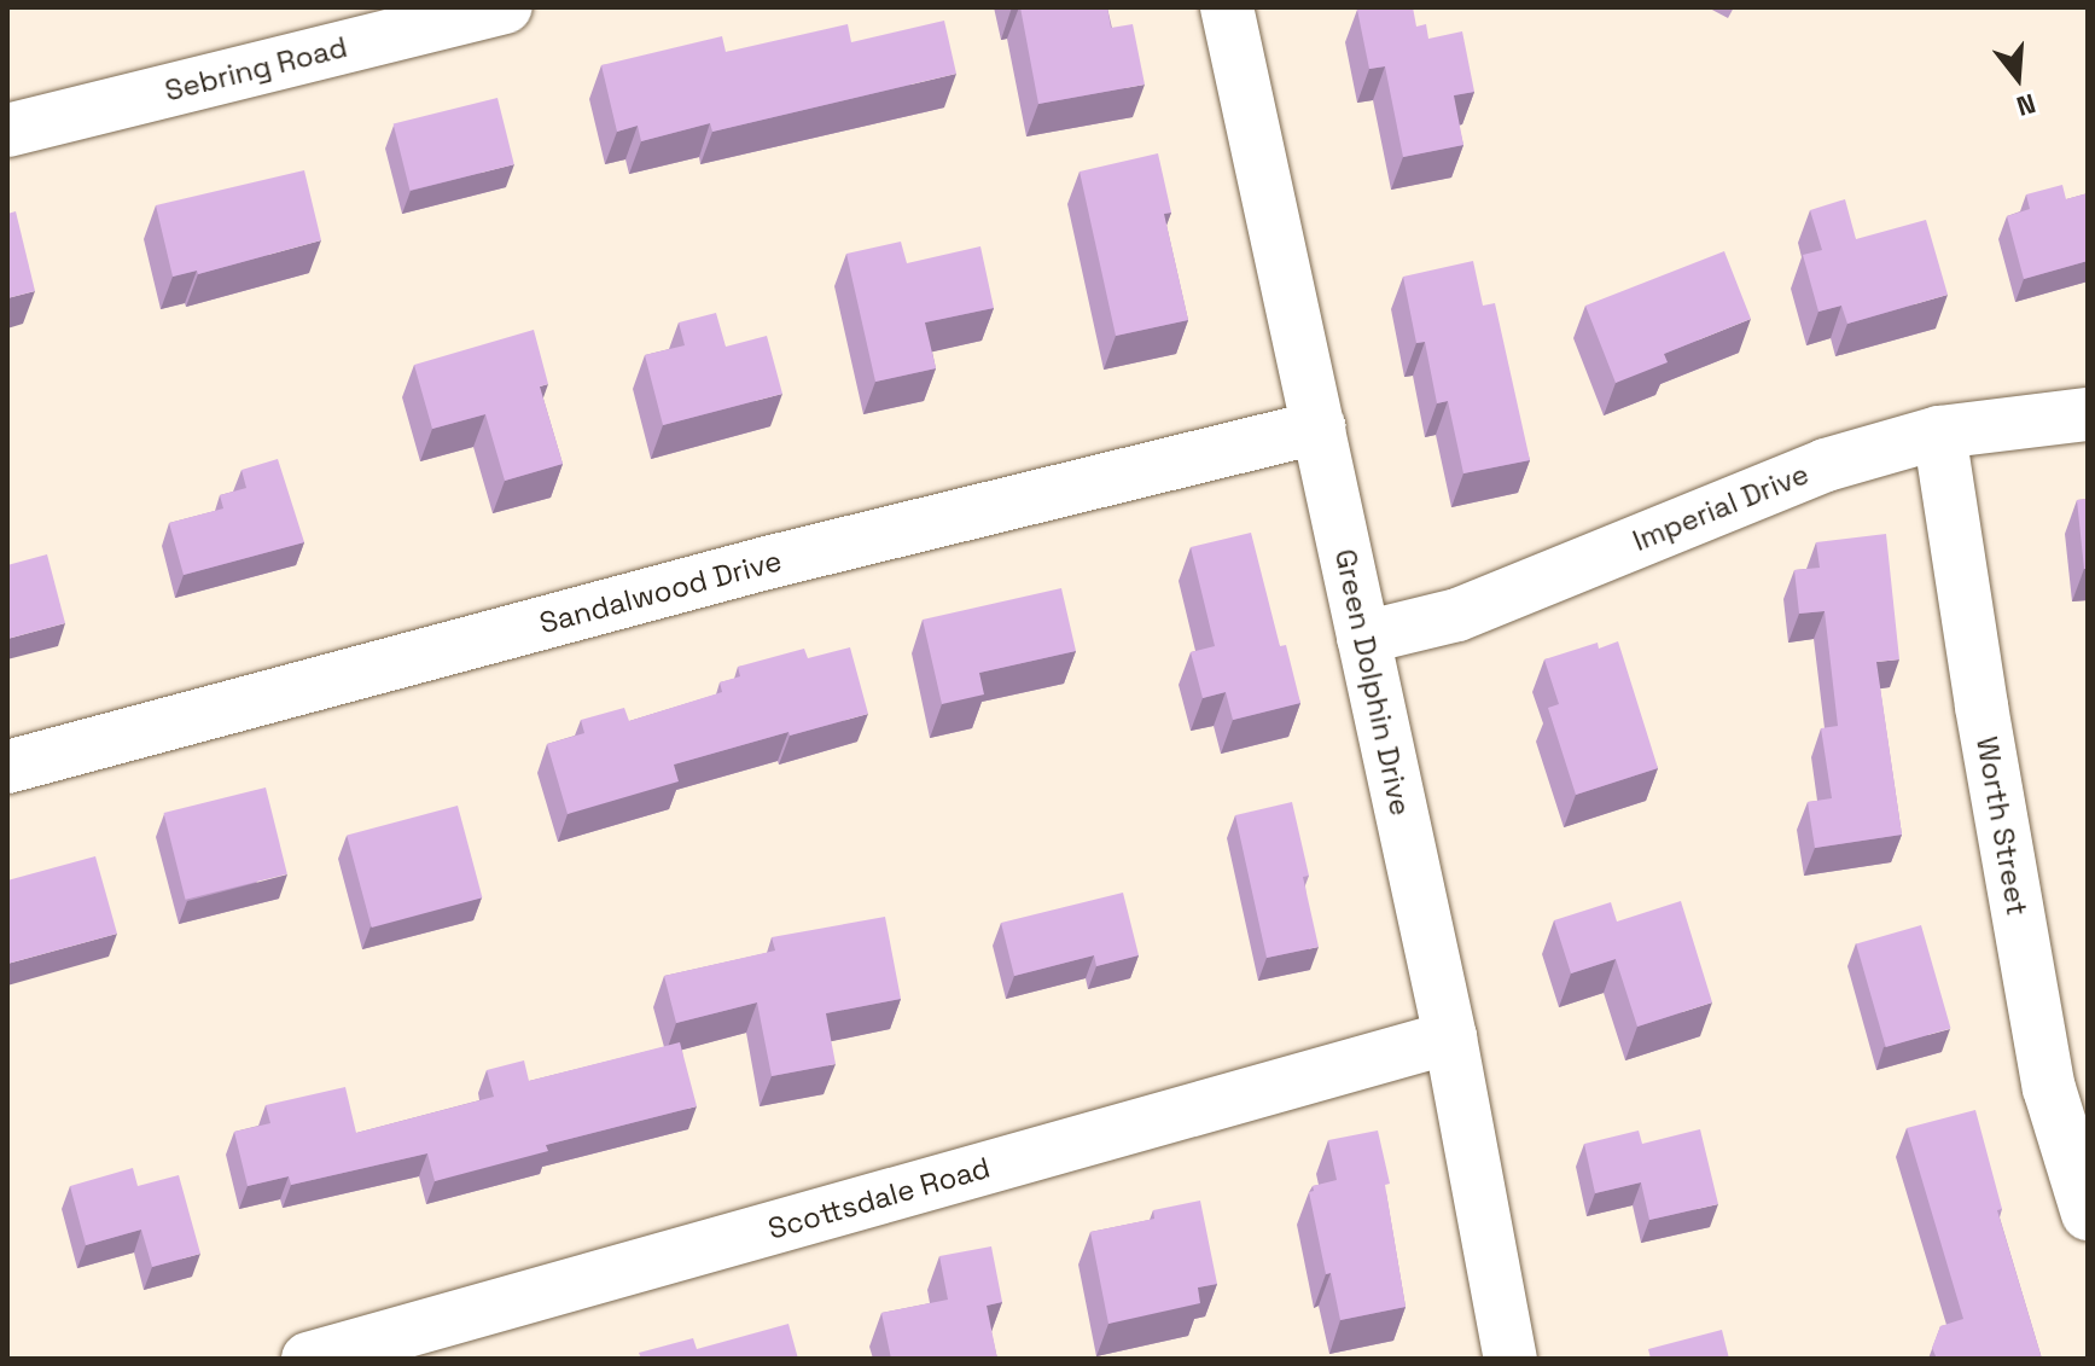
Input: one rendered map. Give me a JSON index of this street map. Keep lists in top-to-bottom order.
{
  "streets": {
    "street": [
      "Sebring Road",
      "Imperial Drive",
      "Sandalwood Drive",
      "Green Dolphin Drive",
      "Worth Street",
      "Scottsdale Road"
    ]
  },
  "crossings": [
    ["Imperial Drive", "Green Dolphin Drive"],
    ["Imperial Drive", "Worth Street"],
    ["Sandalwood Drive", "Green Dolphin Drive"],
    ["Green Dolphin Drive", "Scottsdale Road"]
  ],
  "north": "bottom"
}
